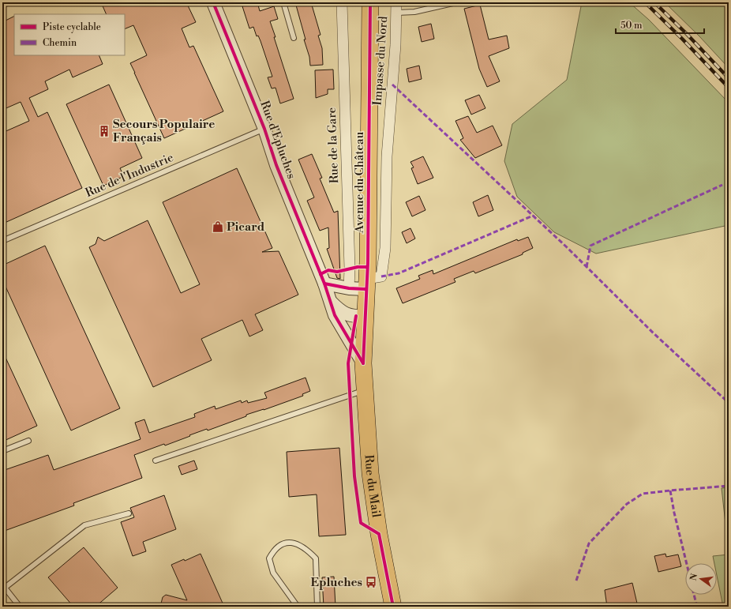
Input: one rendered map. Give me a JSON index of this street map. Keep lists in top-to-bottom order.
{
  "streets": {
    "main road": ["Avenue du Château", "Rue du Mail"],
    "street": ["Impasse du Nord", "Rue d'Epluches", "Rue de la Gare"],
    "lane": ["Rue de l'Industrie"]
  },
  "crossings": [
    ["Impasse du Nord", "Avenue du Château"],
    ["Rue d'Epluches", "Rue de l'Industrie"],
    ["Rue d'Epluches", "Avenue du Château"],
    ["Rue d'Epluches", "Rue du Mail"],
    ["Avenue du Château", "Rue du Mail"]
  ],
  "places": {
    "building": ["Secours Populaire Français"],
    "shop": ["Picard"],
    "bus stop": ["Epluches"]
  },
  "legend": ["Piste cyclable", "Chemin"],
  "scale_bar": "50 m",
  "north": "left"
}
